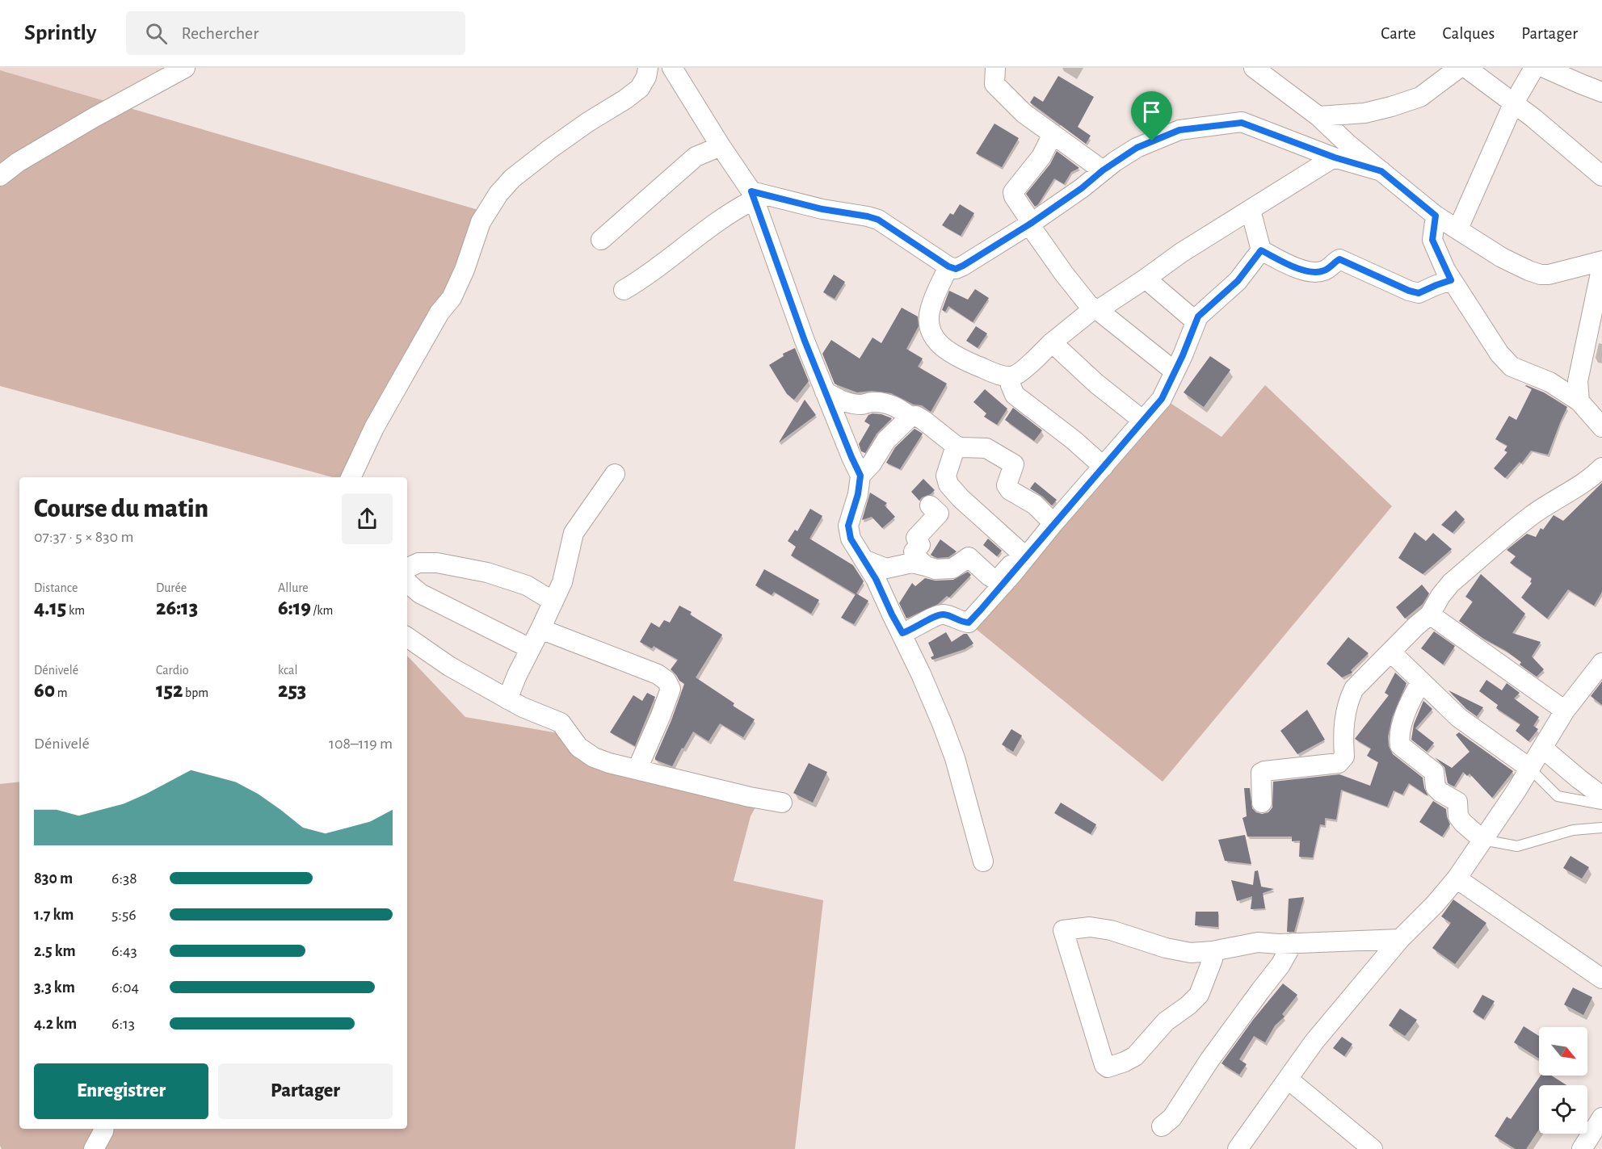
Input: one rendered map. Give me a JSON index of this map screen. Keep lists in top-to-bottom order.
{
  "north": "bottom right",
  "page": {
    "header": "Sprintly",
    "search": "Rechercher",
    "nav": ["Carte", "Calques", "Partager"],
    "heading": ["Course du matin", "07:37 · 5 × 830 m"],
    "stats": [
      ["Distance", "4.15 km"],
      ["Durée", "26:13"],
      ["Allure", "6:19 /km"],
      ["Dénivelé", "60 m"],
      ["Cardio", "152 bpm"],
      ["kcal", "253"]
    ],
    "chart": ["Dénivelé", "108–119 m"],
    "list": [
      {
        "name": "830 m",
        "note": "6:38"
      },
      {
        "name": "1.7 km",
        "note": "5:56"
      },
      {
        "name": "2.5 km",
        "note": "6:43"
      },
      {
        "name": "3.3 km",
        "note": "6:04"
      },
      {
        "name": "4.2 km",
        "note": "6:13"
      }
    ],
    "buttons": ["Enregistrer", "Partager"]
  }
}
